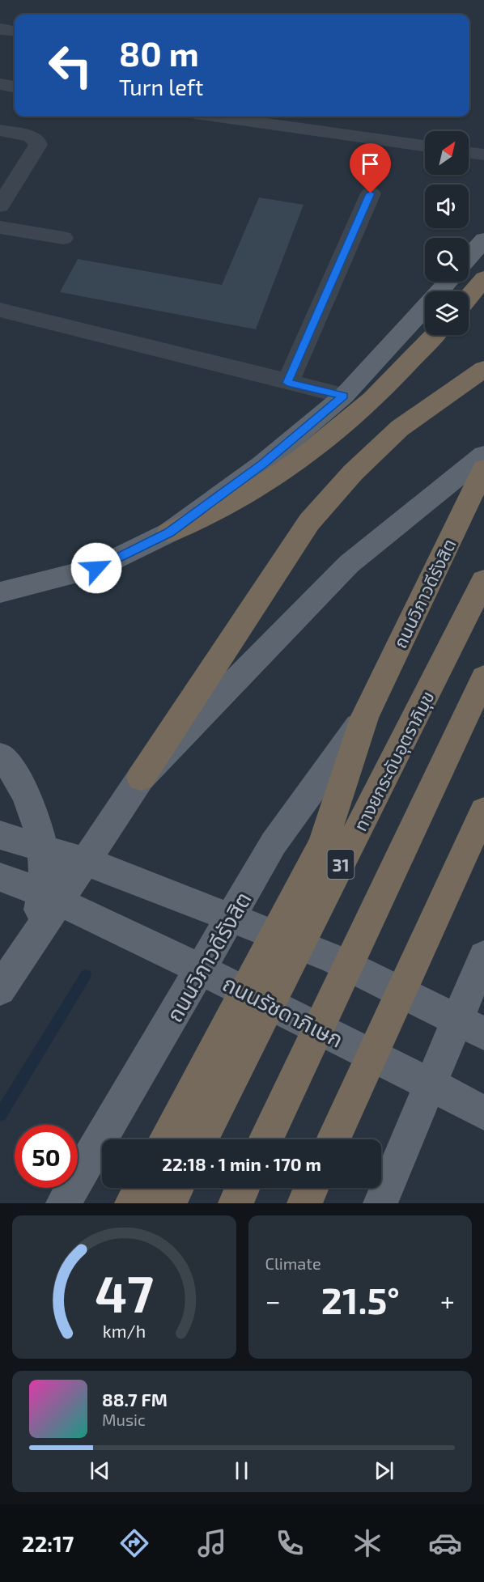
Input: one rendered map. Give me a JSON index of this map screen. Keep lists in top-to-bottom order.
{
  "streets": {
    "highway": ["ถนนวิภาวดีรังสิต", "ทางยกระดับอุตราภิมุข", "31"],
    "main road": ["ถนนรัชดาภิเษก"]
  },
  "north": "top right",
  "page": {
    "turn": ["80 m", "Turn left"],
    "limit": "50",
    "trip": "22:18 · 1 min · 170 m",
    "tile": "Climate",
    "heat": ["−", "21.5°", "+"],
    "song": ["88.7 FM", "Music"],
    "tabs": "22:17",
    "gauge": ["47", "km/h"]
  }
}
